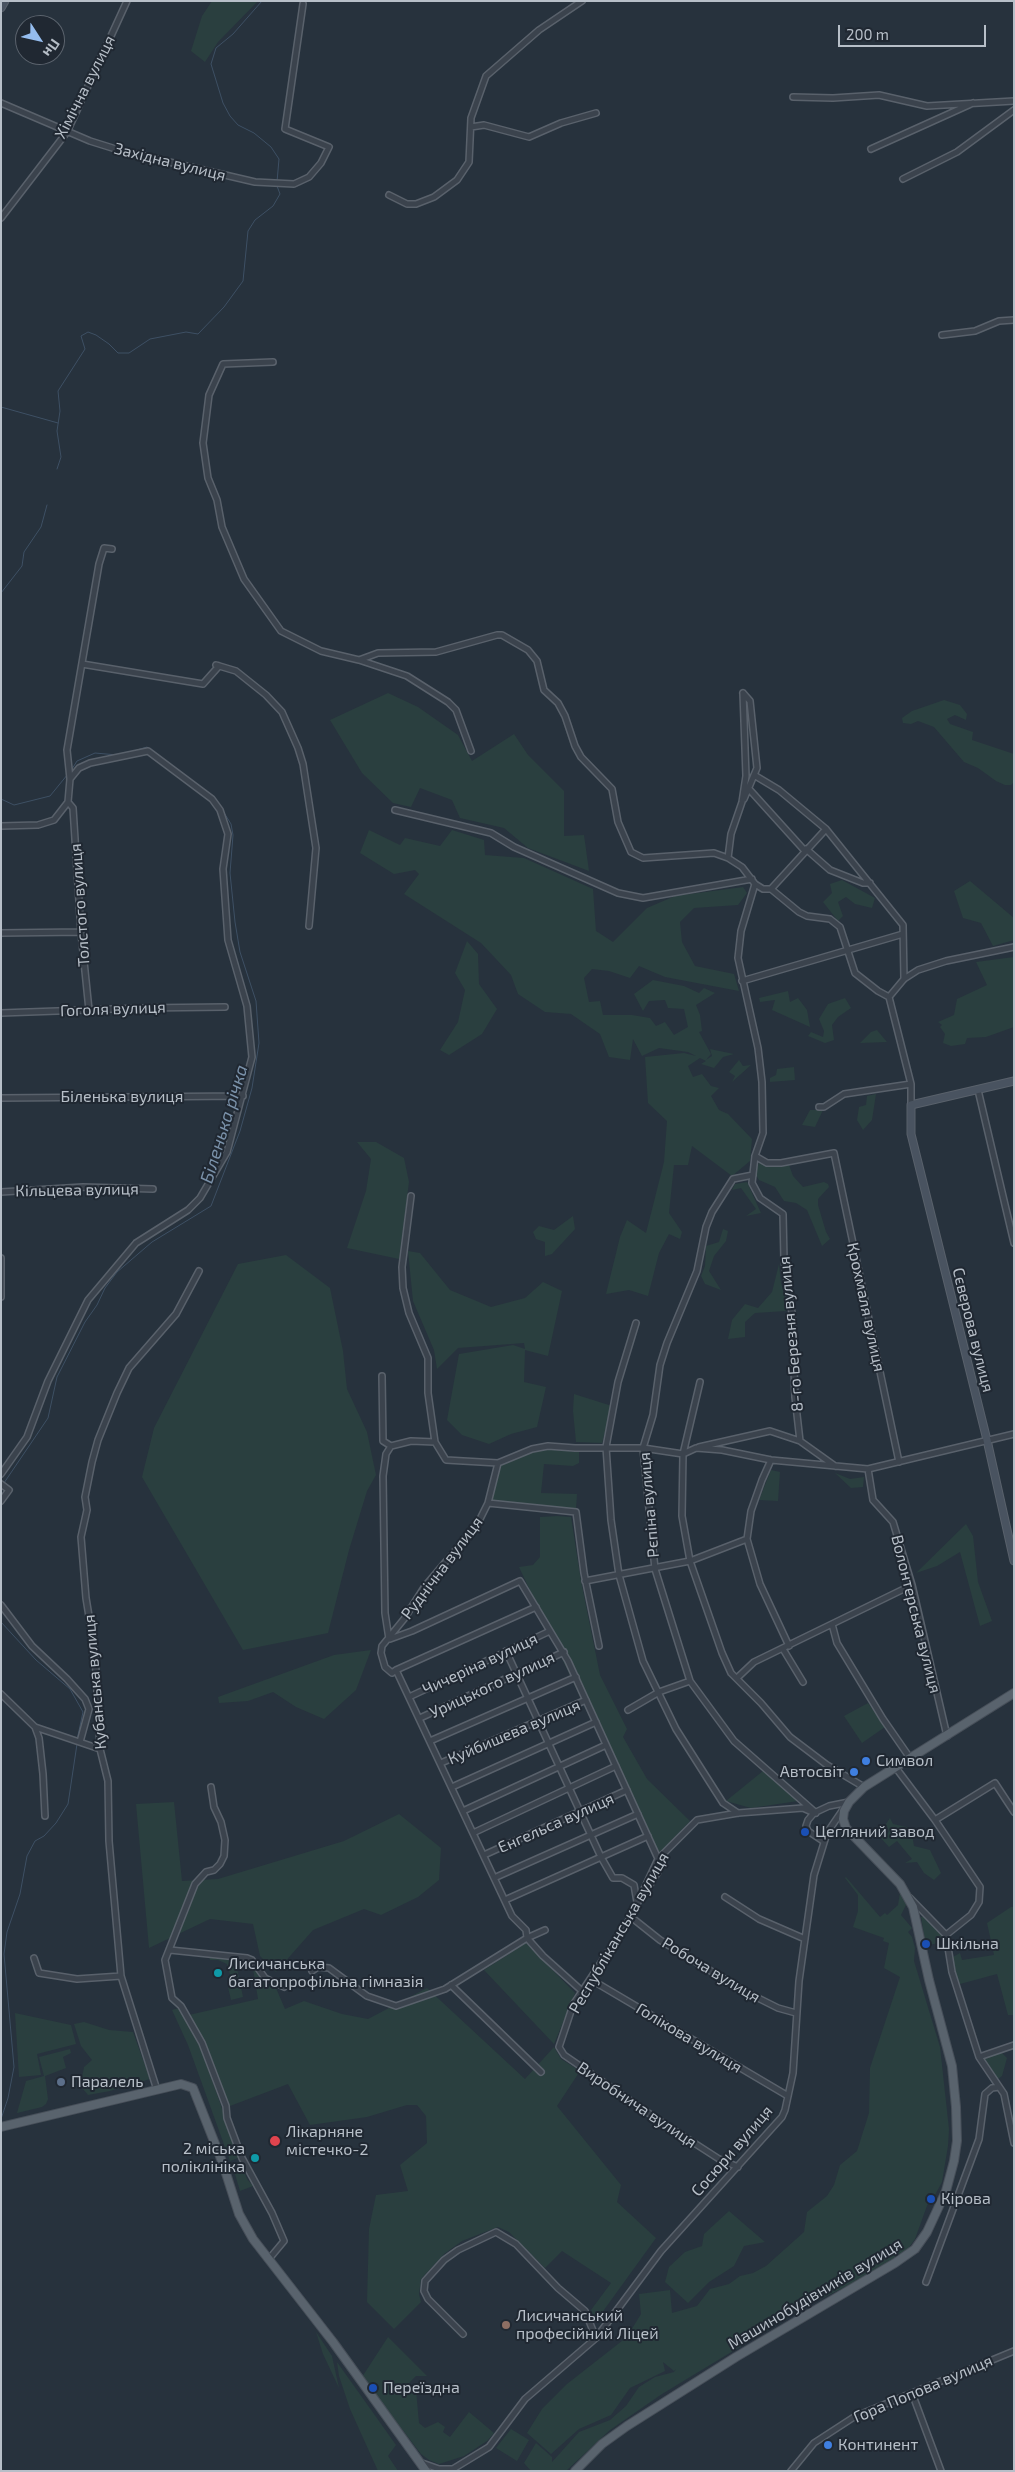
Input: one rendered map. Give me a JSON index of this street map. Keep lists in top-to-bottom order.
{
  "streets": {
    "main road": ["Сєверова вулиця", "Сосюри вулиця", "Машинобудівників вулиця"],
    "street": [
      "Хімічна вулиця",
      "Західна вулиця",
      "Толстого вулиця",
      "Гоголя вулиця",
      "Біленька вулиця",
      "Кільцева вулиця",
      "Крохмаля вулиця",
      "8-го Березня вулиця",
      "Рєпіна вулиця",
      "Руднічна вулиця",
      "Волонтерська вулиця",
      "Чичеріна вулиця",
      "Кубанська вулиця",
      "Урицького вулиця",
      "Куйбишева вулиця",
      "Енгельса вулиця",
      "Республіканська вулиця",
      "Робоча вулиця",
      "Голікова вулиця",
      "Виробнича вулиця",
      "Гора Попова вулиця"
    ]
  },
  "crossings": [
    ["Хімічна вулиця", "Західна вулиця"],
    ["Толстого вулиця", "Гоголя вулиця"],
    ["8-го Березня вулиця", "Рєпіна вулиця"],
    ["Рєпіна вулиця", "Республіканська вулиця"],
    ["Волонтерська вулиця", "Сосюри вулиця"],
    ["Республіканська вулиця", "Робоча вулиця"],
    ["Республіканська вулиця", "Голікова вулиця"],
    ["Республіканська вулиця", "Виробнича вулиця"],
    ["Робоча вулиця", "Сосюри вулиця"],
    ["Голікова вулиця", "Сосюри вулиця"],
    ["Виробнича вулиця", "Сосюри вулиця"],
    ["Сосюри вулиця", "Машинобудівників вулиця"]
  ],
  "water": ["Біленька річка"],
  "places": [
    "Символ",
    "Автосвіт",
    "Цегляний завод",
    "Шкільна",
    "Лисичанська багатопрофільна гімназія",
    "Паралель",
    "Лікарняне містечко-2",
    "2 міська поліклініка",
    "Кірова",
    "Лисичанський професійний Ліцей",
    "Переїздна",
    "Континент"
  ],
  "scale_bar": "200 m",
  "north": "bottom right"
}
